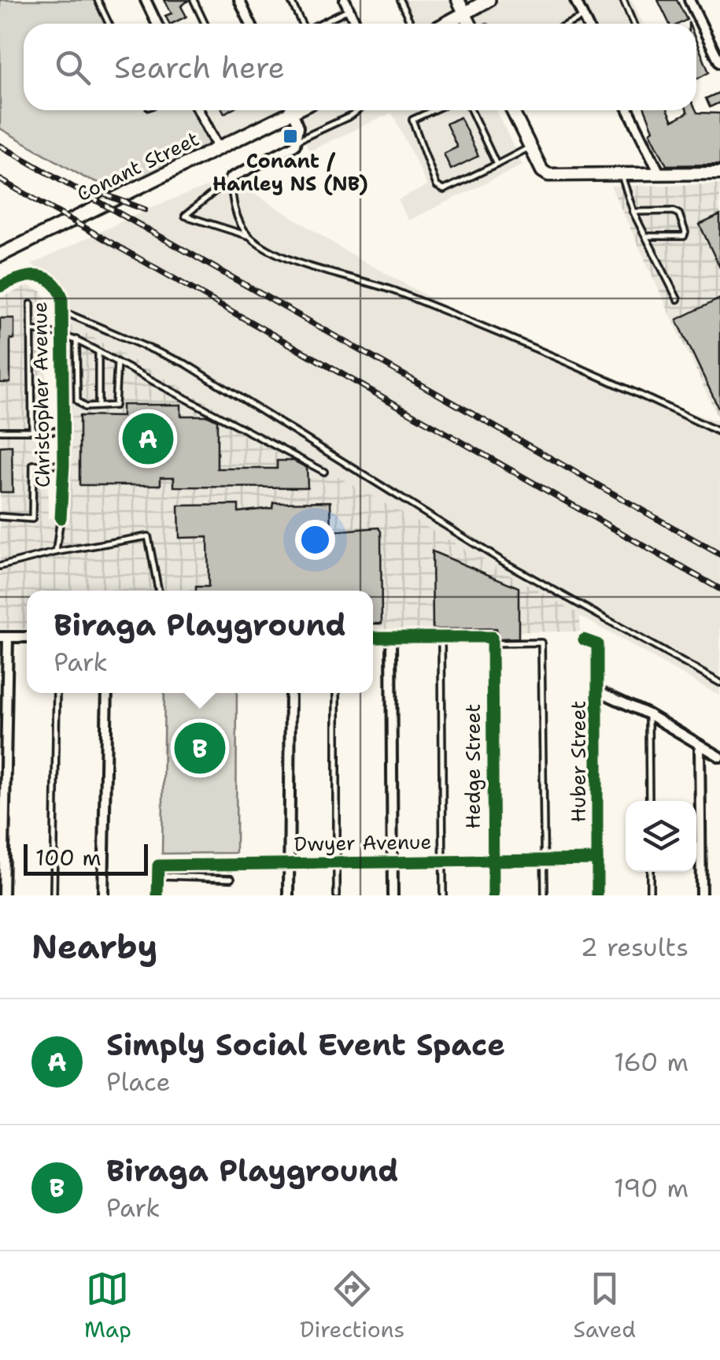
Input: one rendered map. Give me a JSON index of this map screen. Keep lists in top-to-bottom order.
{
  "streets": {
    "main road": ["Conant Street"],
    "street": [
      "Christopher Avenue",
      "Huber Street",
      "Hedge Street",
      "Dwyer Avenue"
    ]
  },
  "crossings": [
    ["Huber Street", "Dwyer Avenue"],
    ["Hedge Street", "Dwyer Avenue"]
  ],
  "places": {
    "transit": ["Conant / Hanley NS (NB)"]
  },
  "scale_bar": "100 m",
  "page": {
    "search": "Search here",
    "pins": ["A", "B"],
    "popup": ["Biraga Playground", "Park"],
    "scale": "100 m",
    "heading": ["Nearby", "2 results"],
    "list": [
      {
        "mark": "A",
        "name": "Simply Social Event Space",
        "note": "Place",
        "value": "160 m"
      },
      {
        "mark": "B",
        "name": "Biraga Playground",
        "note": "Park",
        "value": "190 m"
      }
    ],
    "nav": ["Map", "Directions", "Saved"]
  }
}
